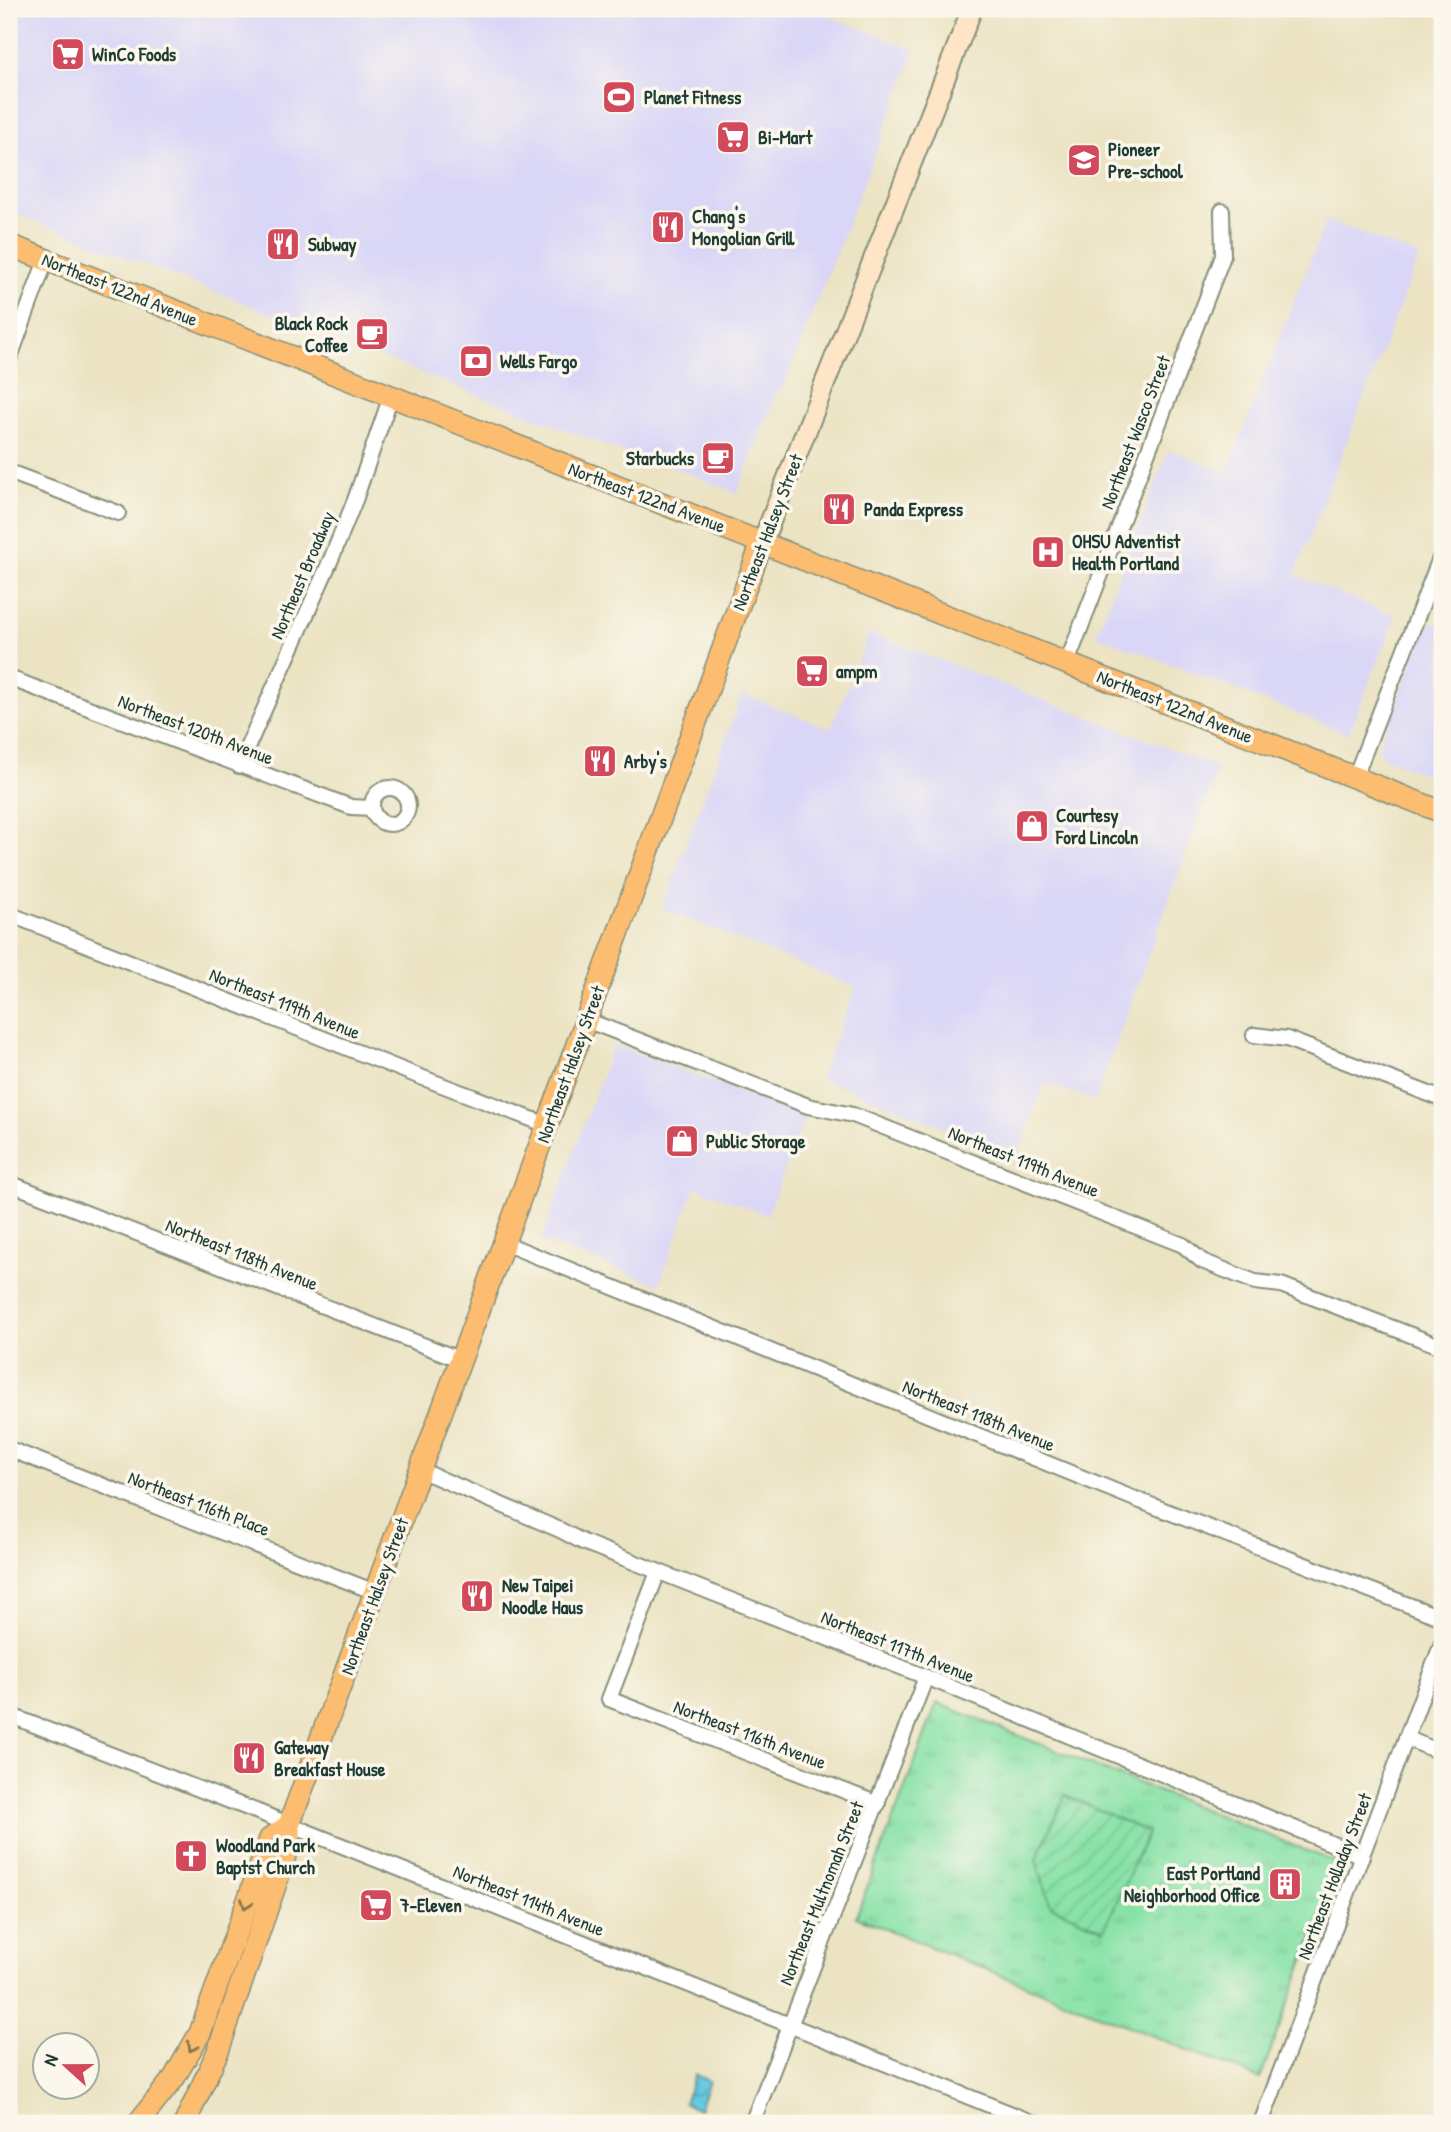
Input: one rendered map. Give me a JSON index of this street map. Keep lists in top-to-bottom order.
{
  "streets": {
    "main road": ["Northeast 122nd Avenue", "Northeast Halsey Street"],
    "street": [
      "Northeast Wasco Street",
      "Northeast Broadway",
      "Northeast 120th Avenue",
      "Northeast 119th Avenue",
      "Northeast 118th Avenue",
      "Northeast 116th Place",
      "Northeast 117th Avenue",
      "Northeast 116th Avenue",
      "Northeast Holladay Street",
      "Northeast Multnomah Street",
      "Northeast 114th Avenue"
    ]
  },
  "crossings": [
    ["Northeast 122nd Avenue", "Northeast Wasco Street"],
    ["Northeast 122nd Avenue", "Northeast Halsey Street"],
    ["Northeast 122nd Avenue", "Northeast Broadway"],
    ["Northeast Halsey Street", "Northeast 119th Avenue"],
    ["Northeast Halsey Street", "Northeast 118th Avenue"],
    ["Northeast Halsey Street", "Northeast 116th Place"],
    ["Northeast Halsey Street", "Northeast 117th Avenue"],
    ["Northeast Halsey Street", "Northeast 114th Avenue"],
    ["Northeast Broadway", "Northeast 120th Avenue"],
    ["Northeast 117th Avenue", "Northeast 116th Avenue"],
    ["Northeast 117th Avenue", "Northeast Holladay Street"],
    ["Northeast 117th Avenue", "Northeast Multnomah Street"],
    ["Northeast 116th Avenue", "Northeast Multnomah Street"],
    ["Northeast Multnomah Street", "Northeast 114th Avenue"]
  ],
  "places": {
    "supermarket": [
      "WinCo Foods",
      "Bi-Mart",
      "ampm",
      "7-Eleven"
    ],
    "sports": ["Planet Fitness"],
    "school or university": ["Pioneer Pre-school"],
    "restaurant": [
      "Chang's Mongolian Grill",
      "Subway",
      "Panda Express",
      "Arby's",
      "New Taipei Noodle Haus",
      "Gateway Breakfast House"
    ],
    "cafe": ["Black Rock Coffee", "Starbucks"],
    "bank": ["Wells Fargo"],
    "hospital": ["OHSU Adventist Health Portland"],
    "shop": ["Courtesy Ford Lincoln", "Public Storage"],
    "church": ["Woodland Park Baptst Church"],
    "building": ["East Portland Neighborhood Office"]
  },
  "north": "left"
}
